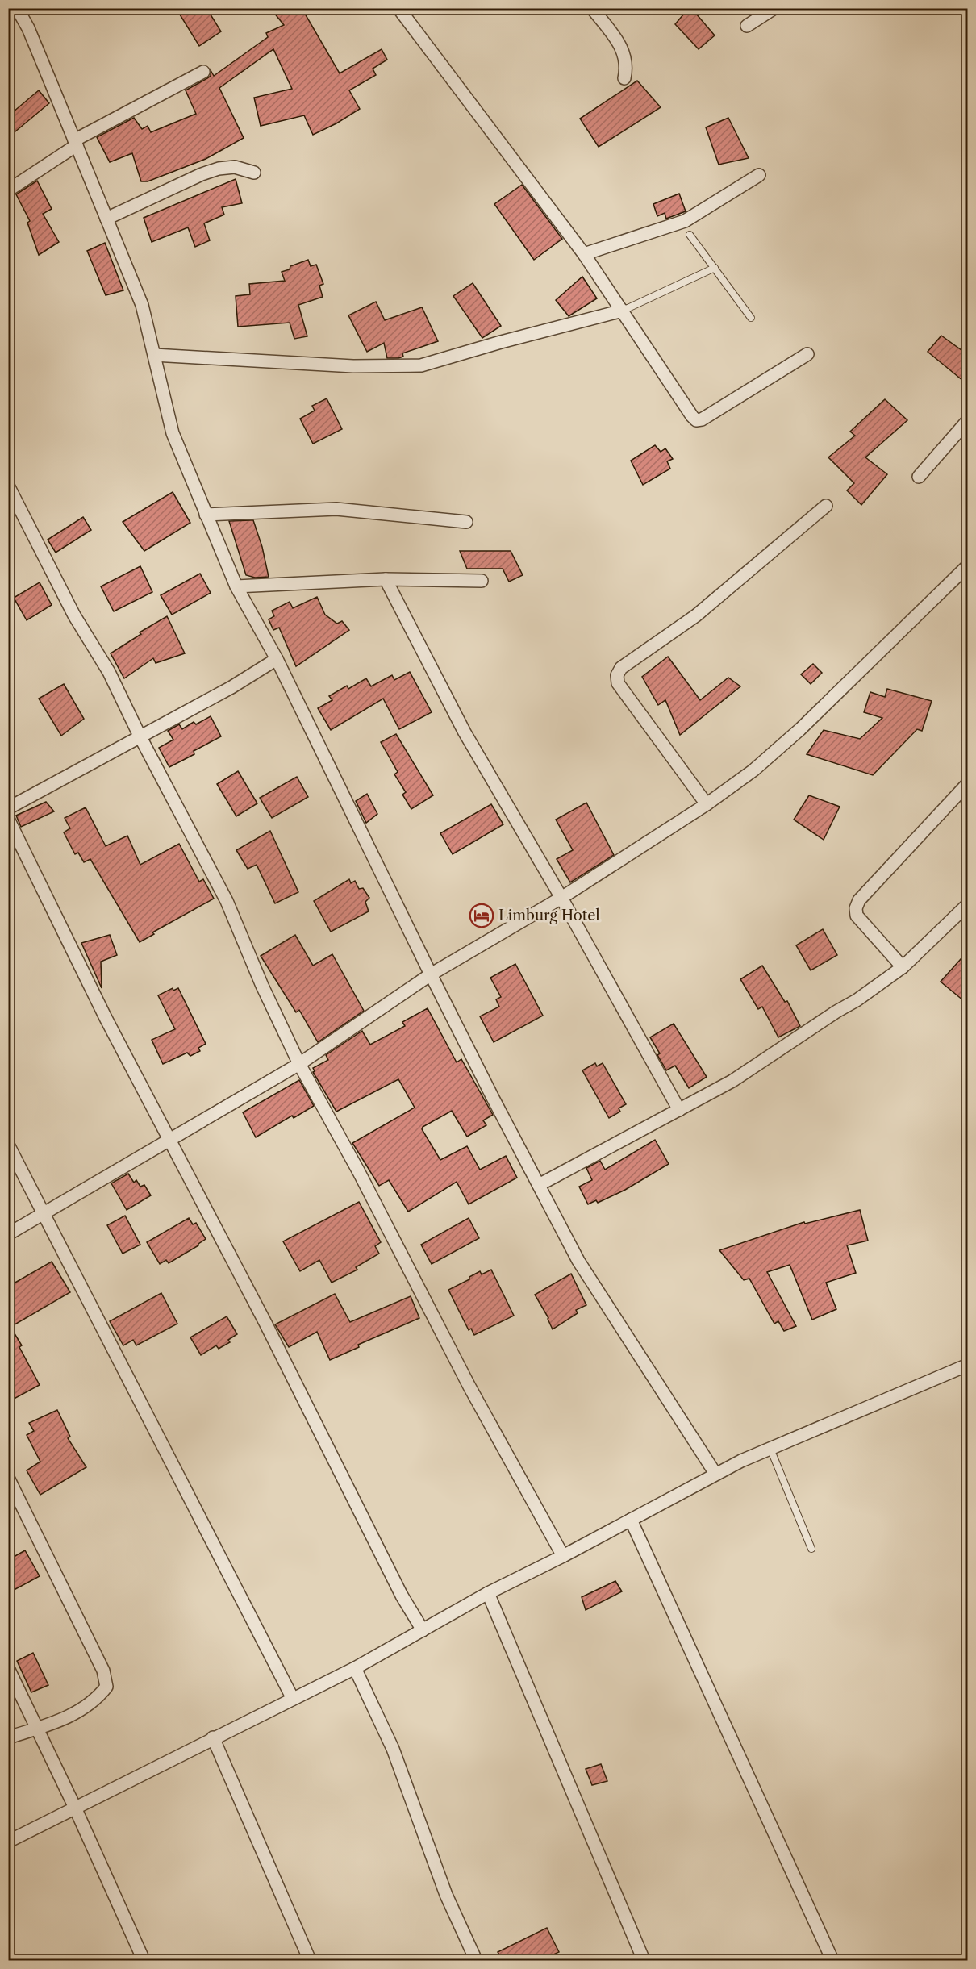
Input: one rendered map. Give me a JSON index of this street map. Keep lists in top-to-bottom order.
{
  "places": {
    "hotel": ["Limburg Hotel"]
  }
}
